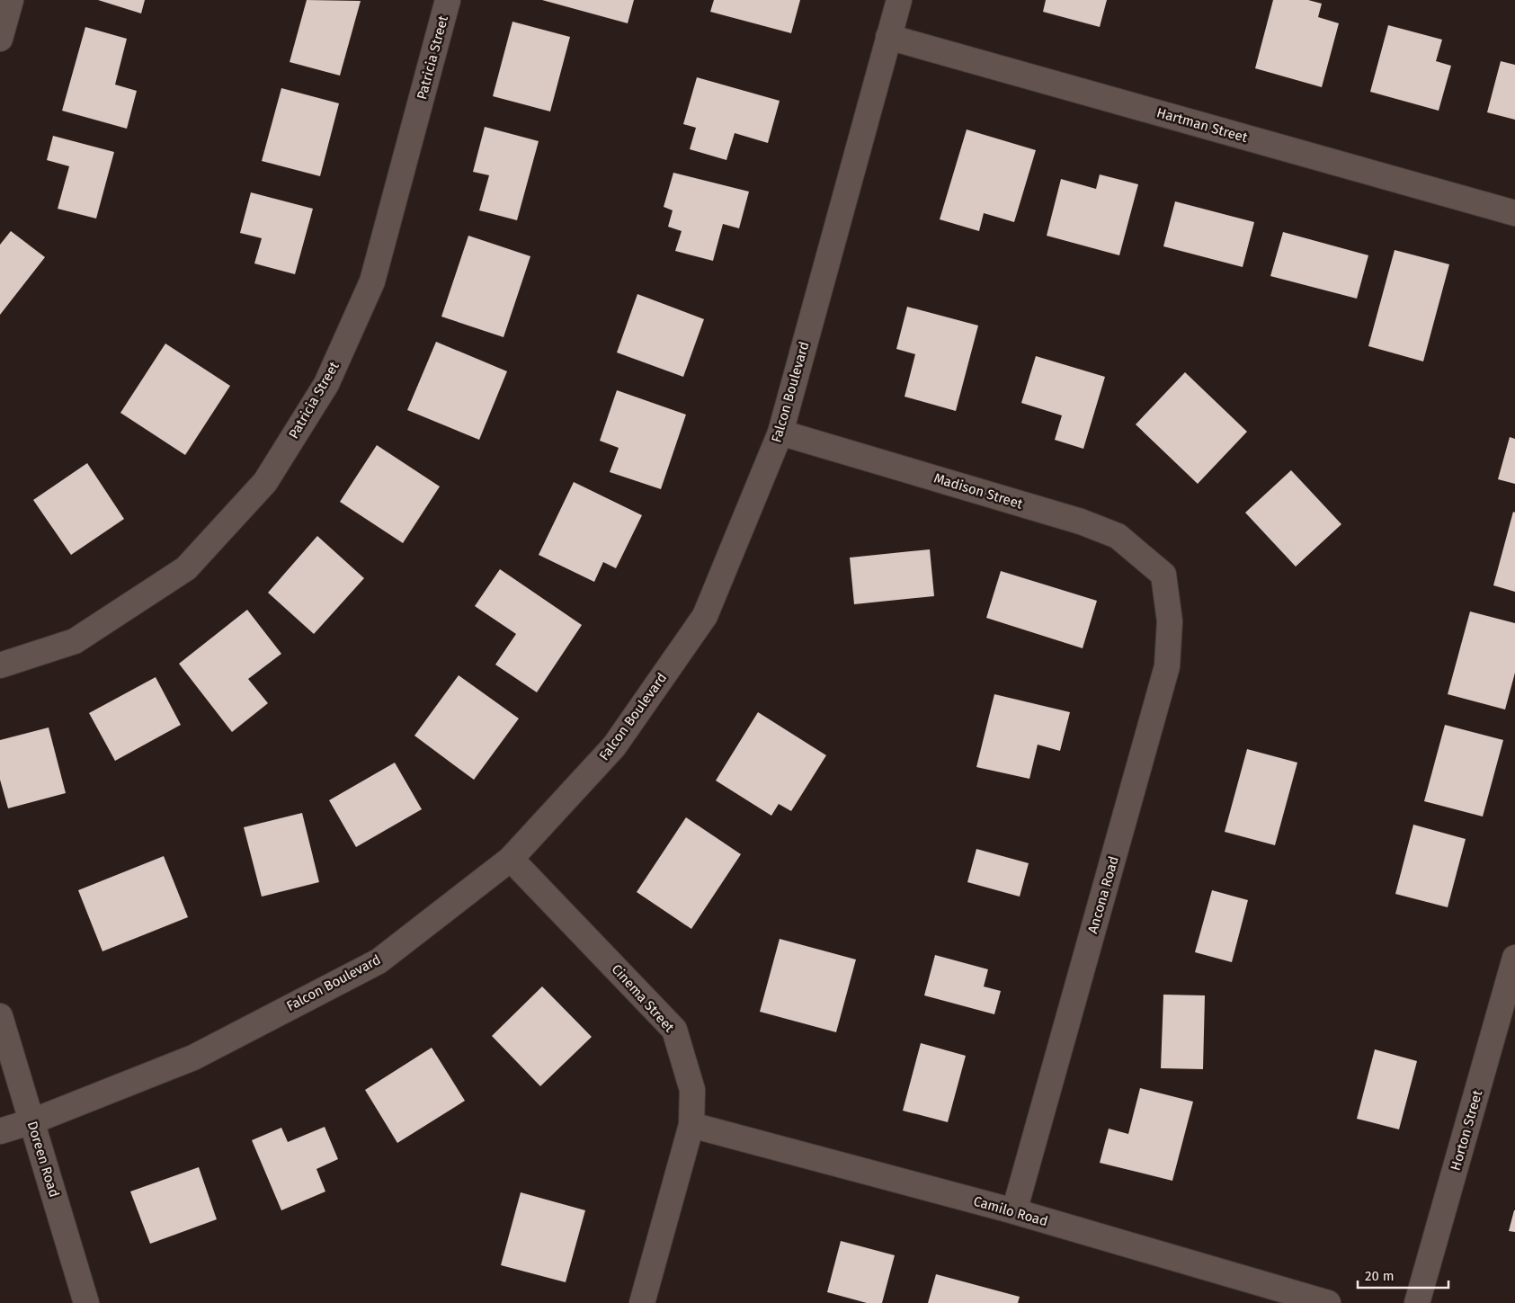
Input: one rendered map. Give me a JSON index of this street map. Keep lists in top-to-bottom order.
{
  "streets": {
    "street": [
      "Patricia Street",
      "Hartman Street",
      "Falcon Boulevard",
      "Madison Street",
      "Ancona Road",
      "Cinema Street",
      "Horton Street",
      "Doreen Road",
      "Camilo Road"
    ]
  },
  "crossings": [
    ["Hartman Street", "Falcon Boulevard"],
    ["Falcon Boulevard", "Madison Street"],
    ["Falcon Boulevard", "Cinema Street"],
    ["Falcon Boulevard", "Doreen Road"],
    ["Madison Street", "Ancona Road"],
    ["Ancona Road", "Camilo Road"],
    ["Cinema Street", "Camilo Road"]
  ],
  "scale_bar": "20 m"
}
